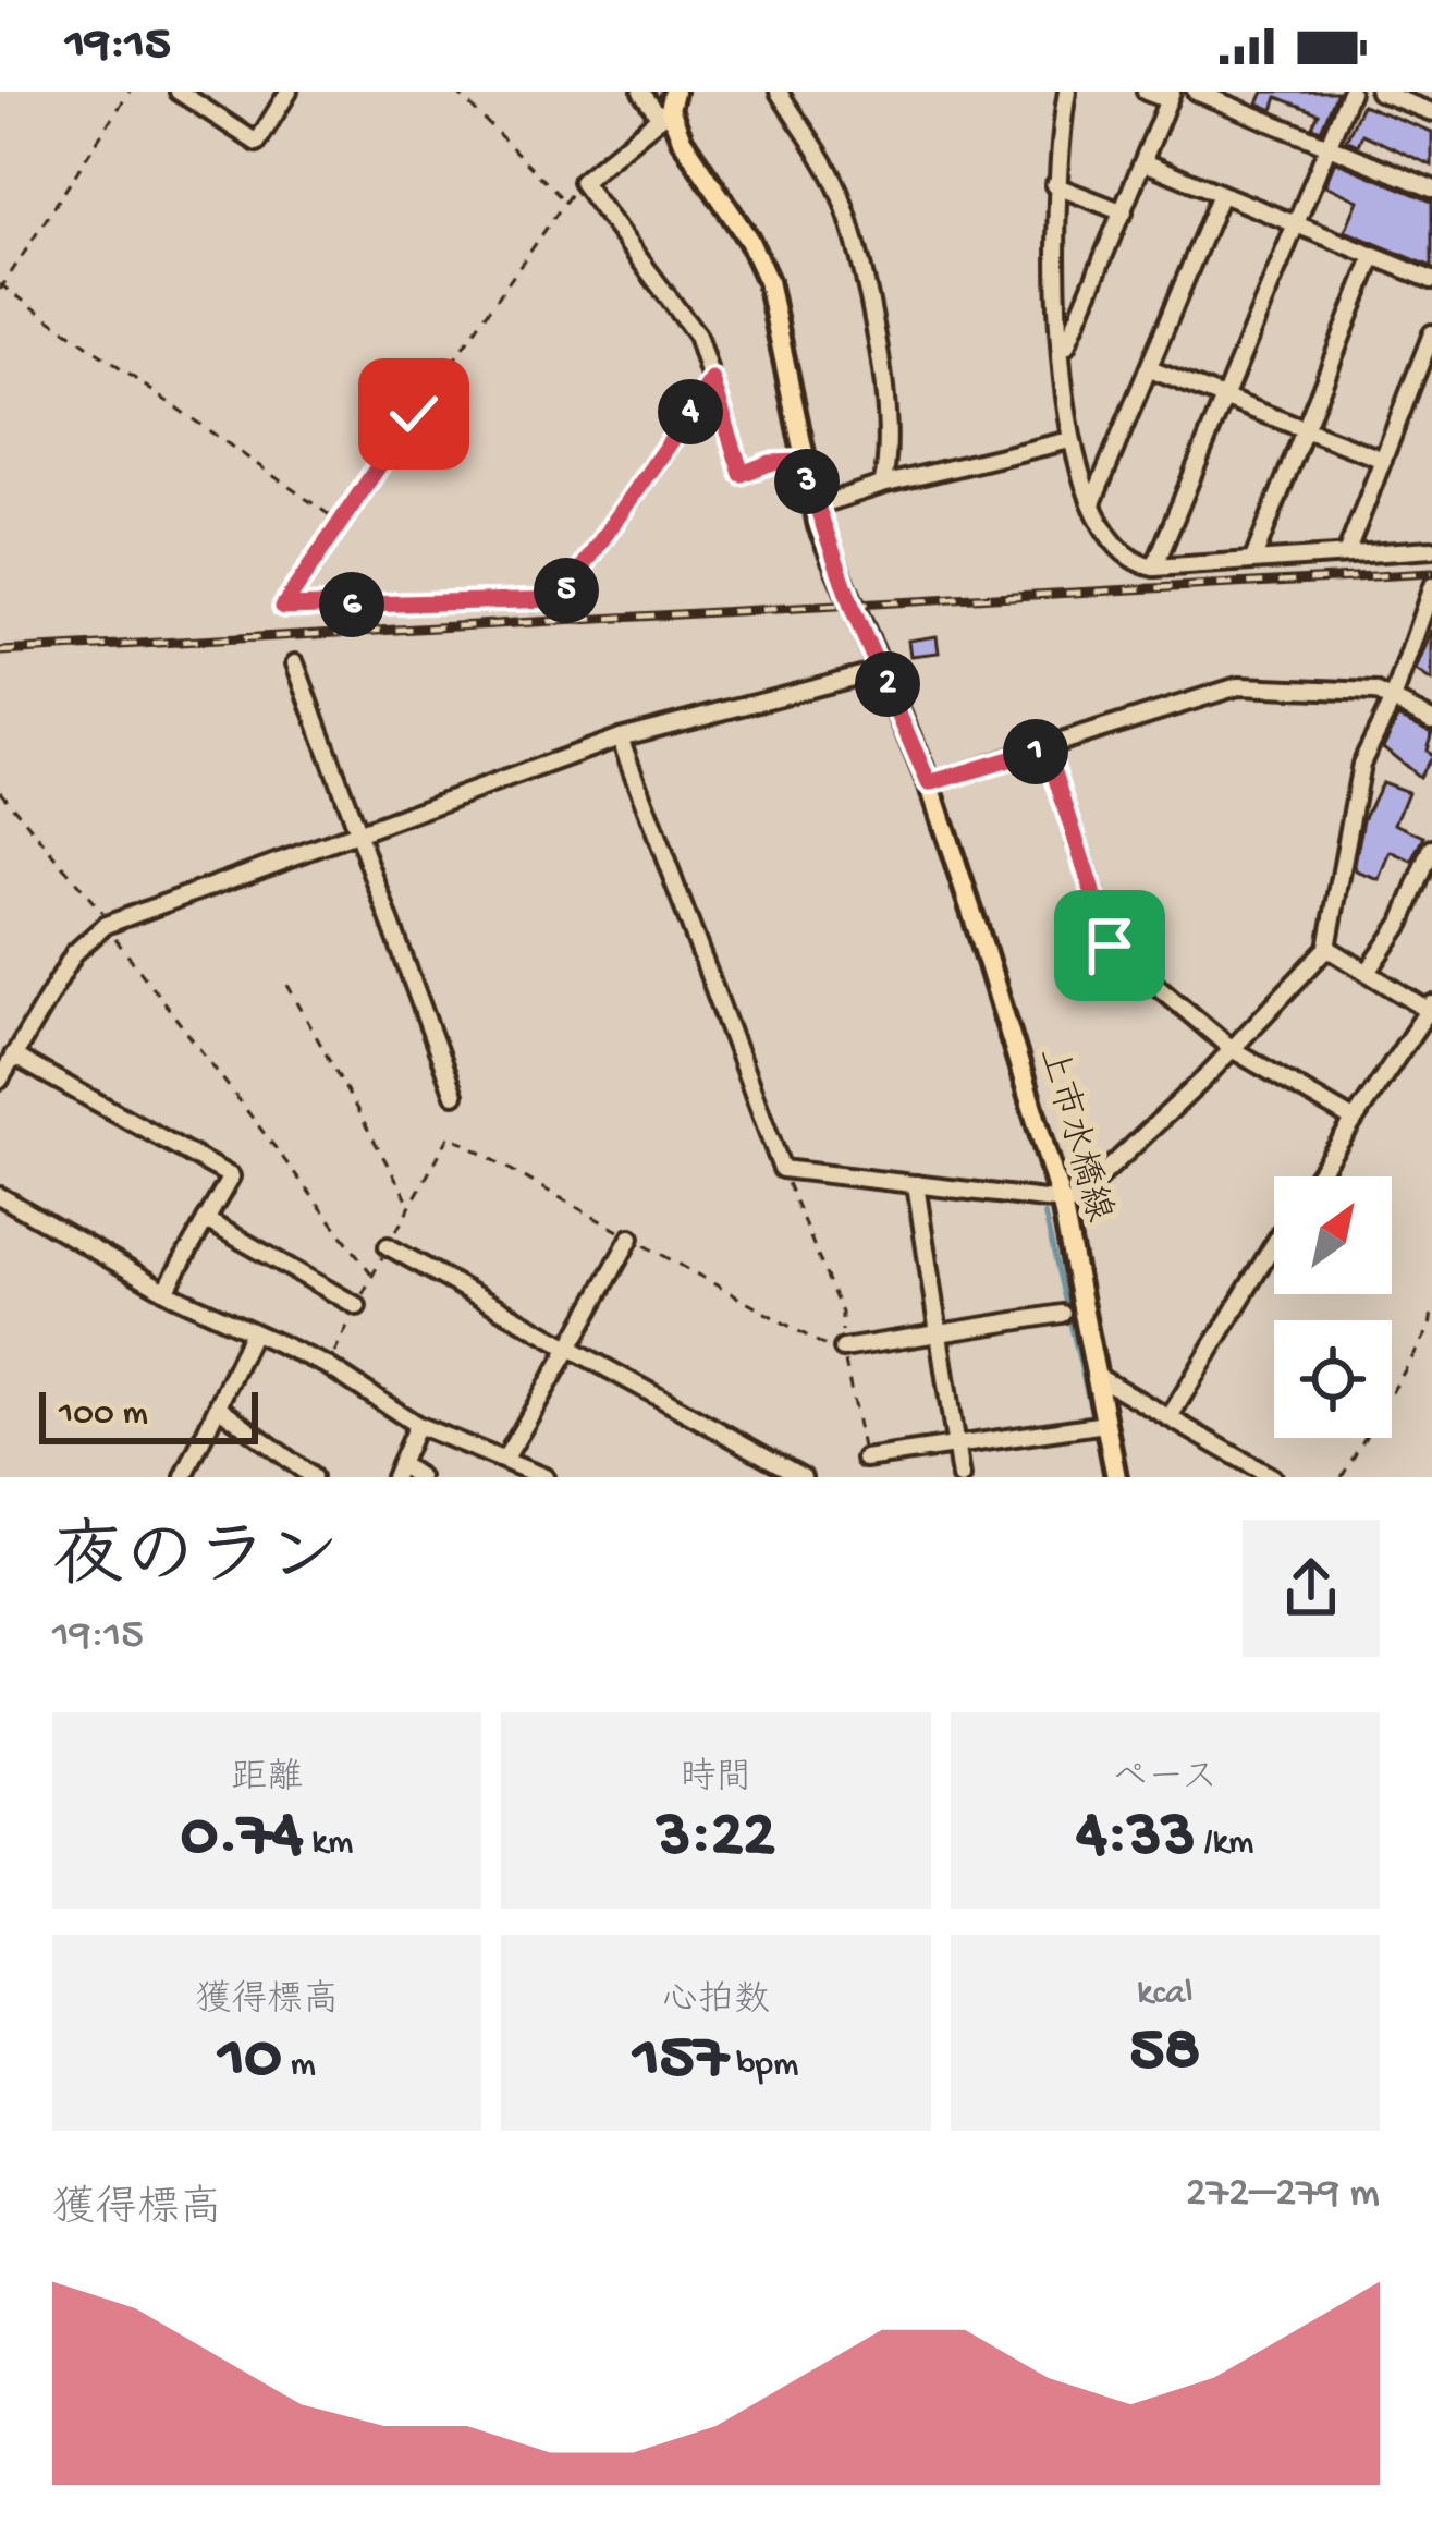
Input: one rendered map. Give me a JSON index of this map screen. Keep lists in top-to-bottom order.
{
  "streets": {
    "main road": ["上市水橋線"]
  },
  "scale_bar": "100 m",
  "north": "top right",
  "page": {
    "status": "19:15",
    "pins": [
      "4",
      "3",
      "5",
      "6",
      "2",
      "1"
    ],
    "scale": "100 m",
    "heading": ["夜のラン", "19:15"],
    "stats": [
      ["距離", "0.74 km"],
      ["時間", "3:22"],
      ["ペース", "4:33 /km"],
      ["獲得標高", "10 m"],
      ["心拍数", "157 bpm"],
      ["kcal", "58"]
    ],
    "chart": ["獲得標高", "272–279 m"]
  }
}
